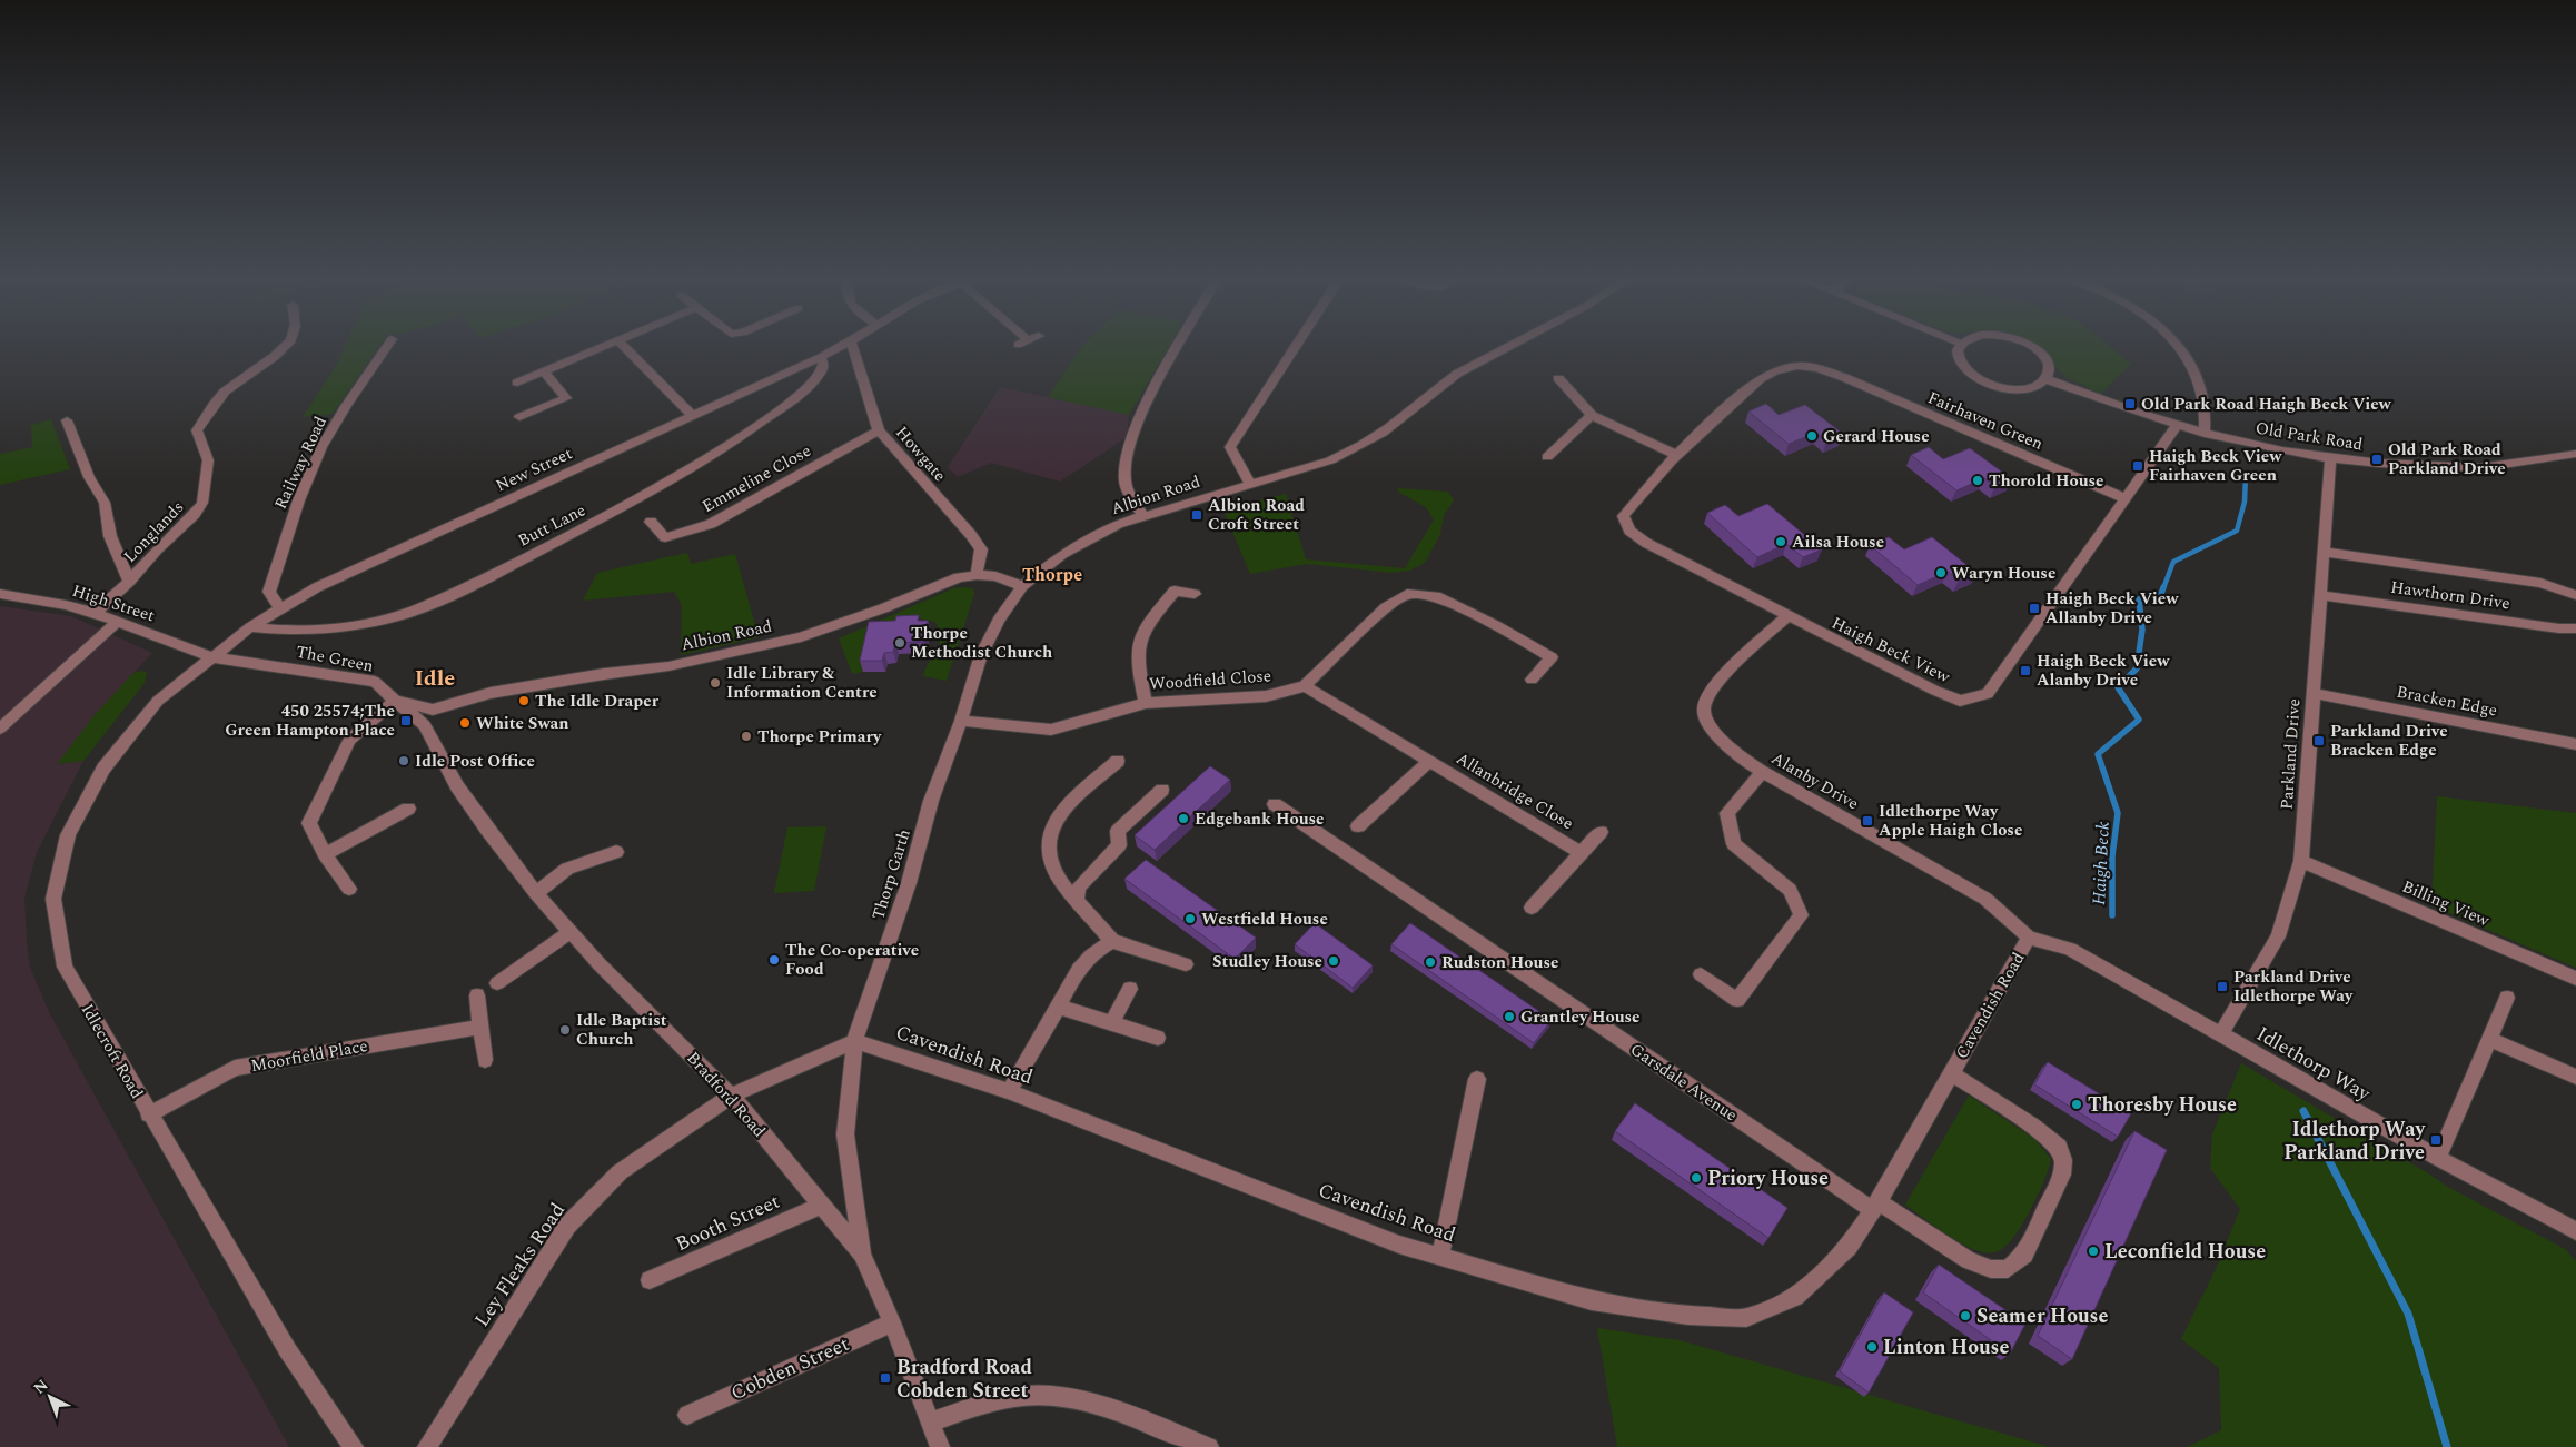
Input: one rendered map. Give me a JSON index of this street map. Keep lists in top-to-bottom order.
{
  "streets": {
    "street": [
      "Fairhaven Green",
      "Old Park Road",
      "Howgate",
      "Railway Road",
      "New Street",
      "Emmeline Close",
      "Albion Road",
      "Butt Lane",
      "Longlands",
      "Hawthorn Drive",
      "High Street",
      "Haigh Beck View",
      "The Green",
      "Woodfield Close",
      "Bracken Edge",
      "Parkland Drive",
      "Alanby Drive",
      "Allanbridge Close",
      "Thorp Garth",
      "Billing View",
      "Cavendish Road",
      "Idlecroft Road",
      "Moorfield Place",
      "Idlethorp Way",
      "Garsdale Avenue",
      "Bradford Road",
      "Booth Street",
      "Ley Fleaks Road",
      "Cobden Street"
    ]
  },
  "crossings": [
    ["Fairhaven Green", "Haigh Beck View"],
    ["Fairhaven Green", "Alanby Drive"],
    ["Old Park Road", "Haigh Beck View"],
    ["Old Park Road", "Parkland Drive"],
    ["Howgate", "Emmeline Close"],
    ["Howgate", "Albion Road"],
    ["Railway Road", "New Street"],
    ["New Street", "Butt Lane"],
    ["New Street", "High Street"],
    ["New Street", "The Green"],
    ["New Street", "Idlecroft Road"],
    ["Albion Road", "The Green"],
    ["Albion Road", "Thorp Garth"],
    ["Longlands", "High Street"],
    ["Hawthorn Drive", "Parkland Drive"],
    ["High Street", "The Green"],
    ["High Street", "Idlecroft Road"],
    ["Haigh Beck View", "Alanby Drive"],
    ["The Green", "Idlecroft Road"],
    ["The Green", "Bradford Road"],
    ["Woodfield Close", "Allanbridge Close"],
    ["Woodfield Close", "Thorp Garth"],
    ["Bracken Edge", "Parkland Drive"],
    ["Parkland Drive", "Billing View"],
    ["Parkland Drive", "Idlethorp Way"],
    ["Alanby Drive", "Cavendish Road"],
    ["Alanby Drive", "Idlethorp Way"],
    ["Thorp Garth", "Cavendish Road"],
    ["Thorp Garth", "Bradford Road"],
    ["Thorp Garth", "Ley Fleaks Road"],
    ["Cavendish Road", "Idlethorp Way"],
    ["Cavendish Road", "Garsdale Avenue"],
    ["Cavendish Road", "Ley Fleaks Road"],
    ["Idlecroft Road", "Moorfield Place"],
    ["Bradford Road", "Booth Street"],
    ["Bradford Road", "Ley Fleaks Road"],
    ["Bradford Road", "Cobden Street"]
  ],
  "districts": ["Thorpe", "Idle"],
  "water": ["Haigh Beck"],
  "places": {
    "transit": [
      "Old Park Road Haigh Beck View",
      "Old Park Road Parkland Drive",
      "Haigh Beck View Fairhaven Green",
      "Albion Road Croft Street",
      "Haigh Beck View Allanby Drive",
      "Haigh Beck View Alanby Drive",
      "450 25574;The Green Hampton Place",
      "Parkland Drive Bracken Edge",
      "Idlethorpe Way Apple Haigh Close",
      "Parkland Drive Idlethorpe Way",
      "Idlethorp Way Parkland Drive",
      "Bradford Road Cobden Street"
    ],
    "other": [
      "Gerard House",
      "Thorold House",
      "Ailsa House",
      "Waryn House",
      "Thorpe Methodist Church",
      "Idle Library & Information Centre",
      "The Idle Draper",
      "White Swan",
      "Thorpe Primary",
      "Idle Post Office",
      "Edgebank House",
      "Westfield House",
      "The Co-operative Food",
      "Studley House",
      "Rudston House",
      "Grantley House",
      "Idle Baptist Church",
      "Thoresby House",
      "Priory House",
      "Leconfield House",
      "Seamer House",
      "Linton House"
    ]
  },
  "north": "top left"
}
